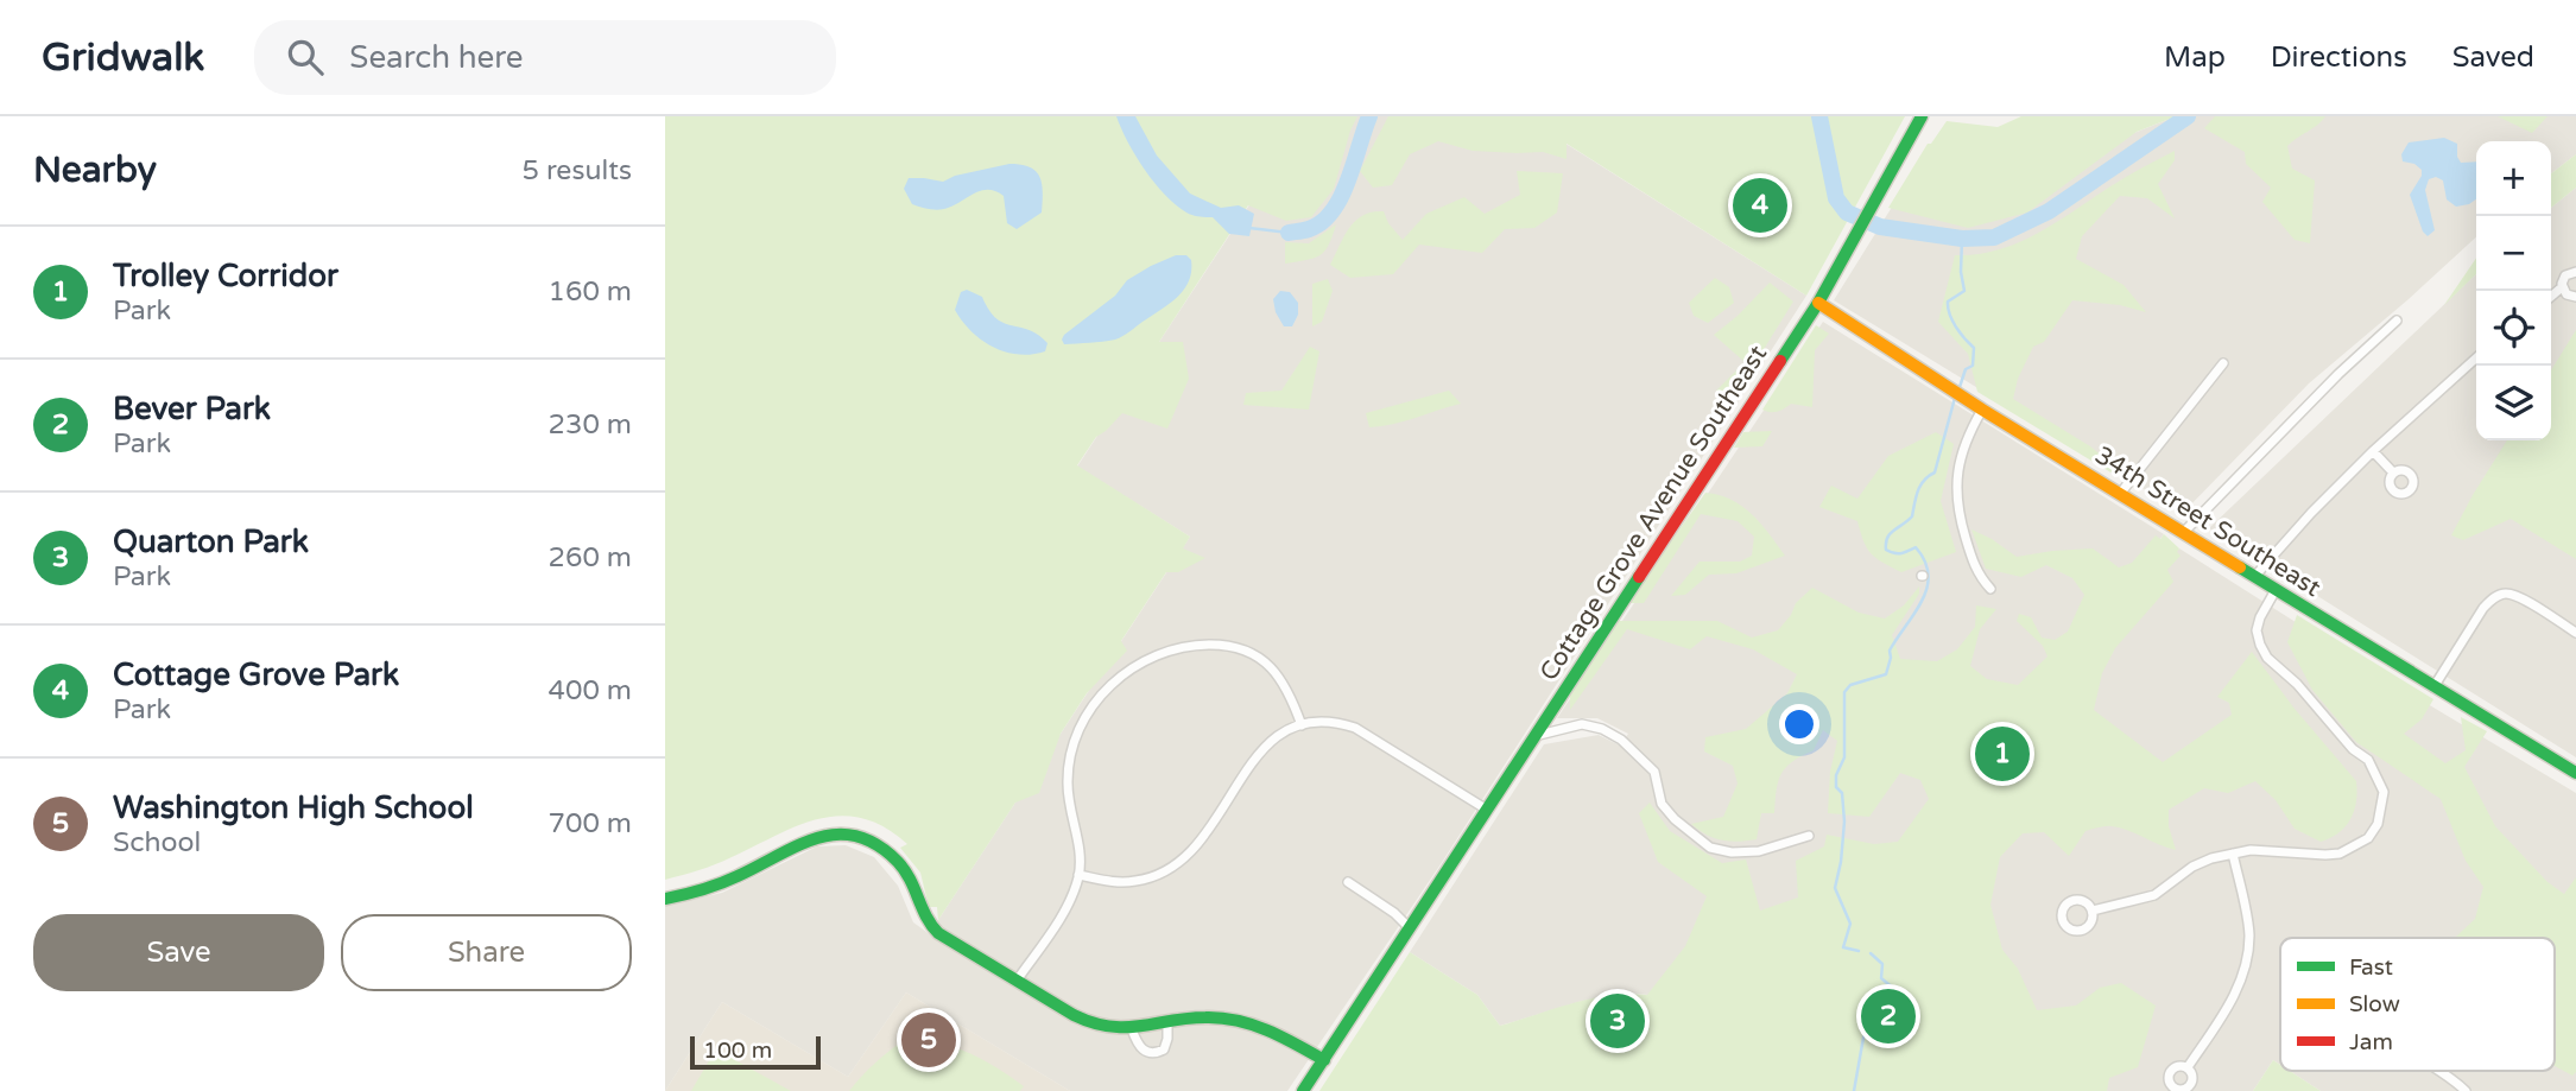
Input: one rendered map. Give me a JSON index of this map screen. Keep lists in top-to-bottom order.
{
  "streets": {
    "street": ["Cottage Grove Avenue Southeast", "34th Street Southeast"]
  },
  "crossings": [
    ["Cottage Grove Avenue Southeast", "34th Street Southeast"]
  ],
  "legend": ["Fast", "Slow", "Jam"],
  "scale_bar": "100 m",
  "page": {
    "header": "Gridwalk",
    "search": "Search here",
    "nav": ["Map", "Directions", "Saved"],
    "heading": ["Nearby", "5 results"],
    "map_buttons": ["+", "−"],
    "pins": [
      "4",
      "1",
      "2",
      "3",
      "5"
    ],
    "list": [
      {
        "mark": "1",
        "name": "Trolley Corridor",
        "note": "Park",
        "value": "160 m"
      },
      {
        "mark": "2",
        "name": "Bever Park",
        "note": "Park",
        "value": "230 m"
      },
      {
        "mark": "3",
        "name": "Quarton Park",
        "note": "Park",
        "value": "260 m"
      },
      {
        "mark": "4",
        "name": "Cottage Grove Park",
        "note": "Park",
        "value": "400 m"
      },
      {
        "mark": "5",
        "name": "Washington High School",
        "note": "School",
        "value": "700 m"
      }
    ],
    "buttons": ["Save", "Share"],
    "scale": "100 m"
  }
}
